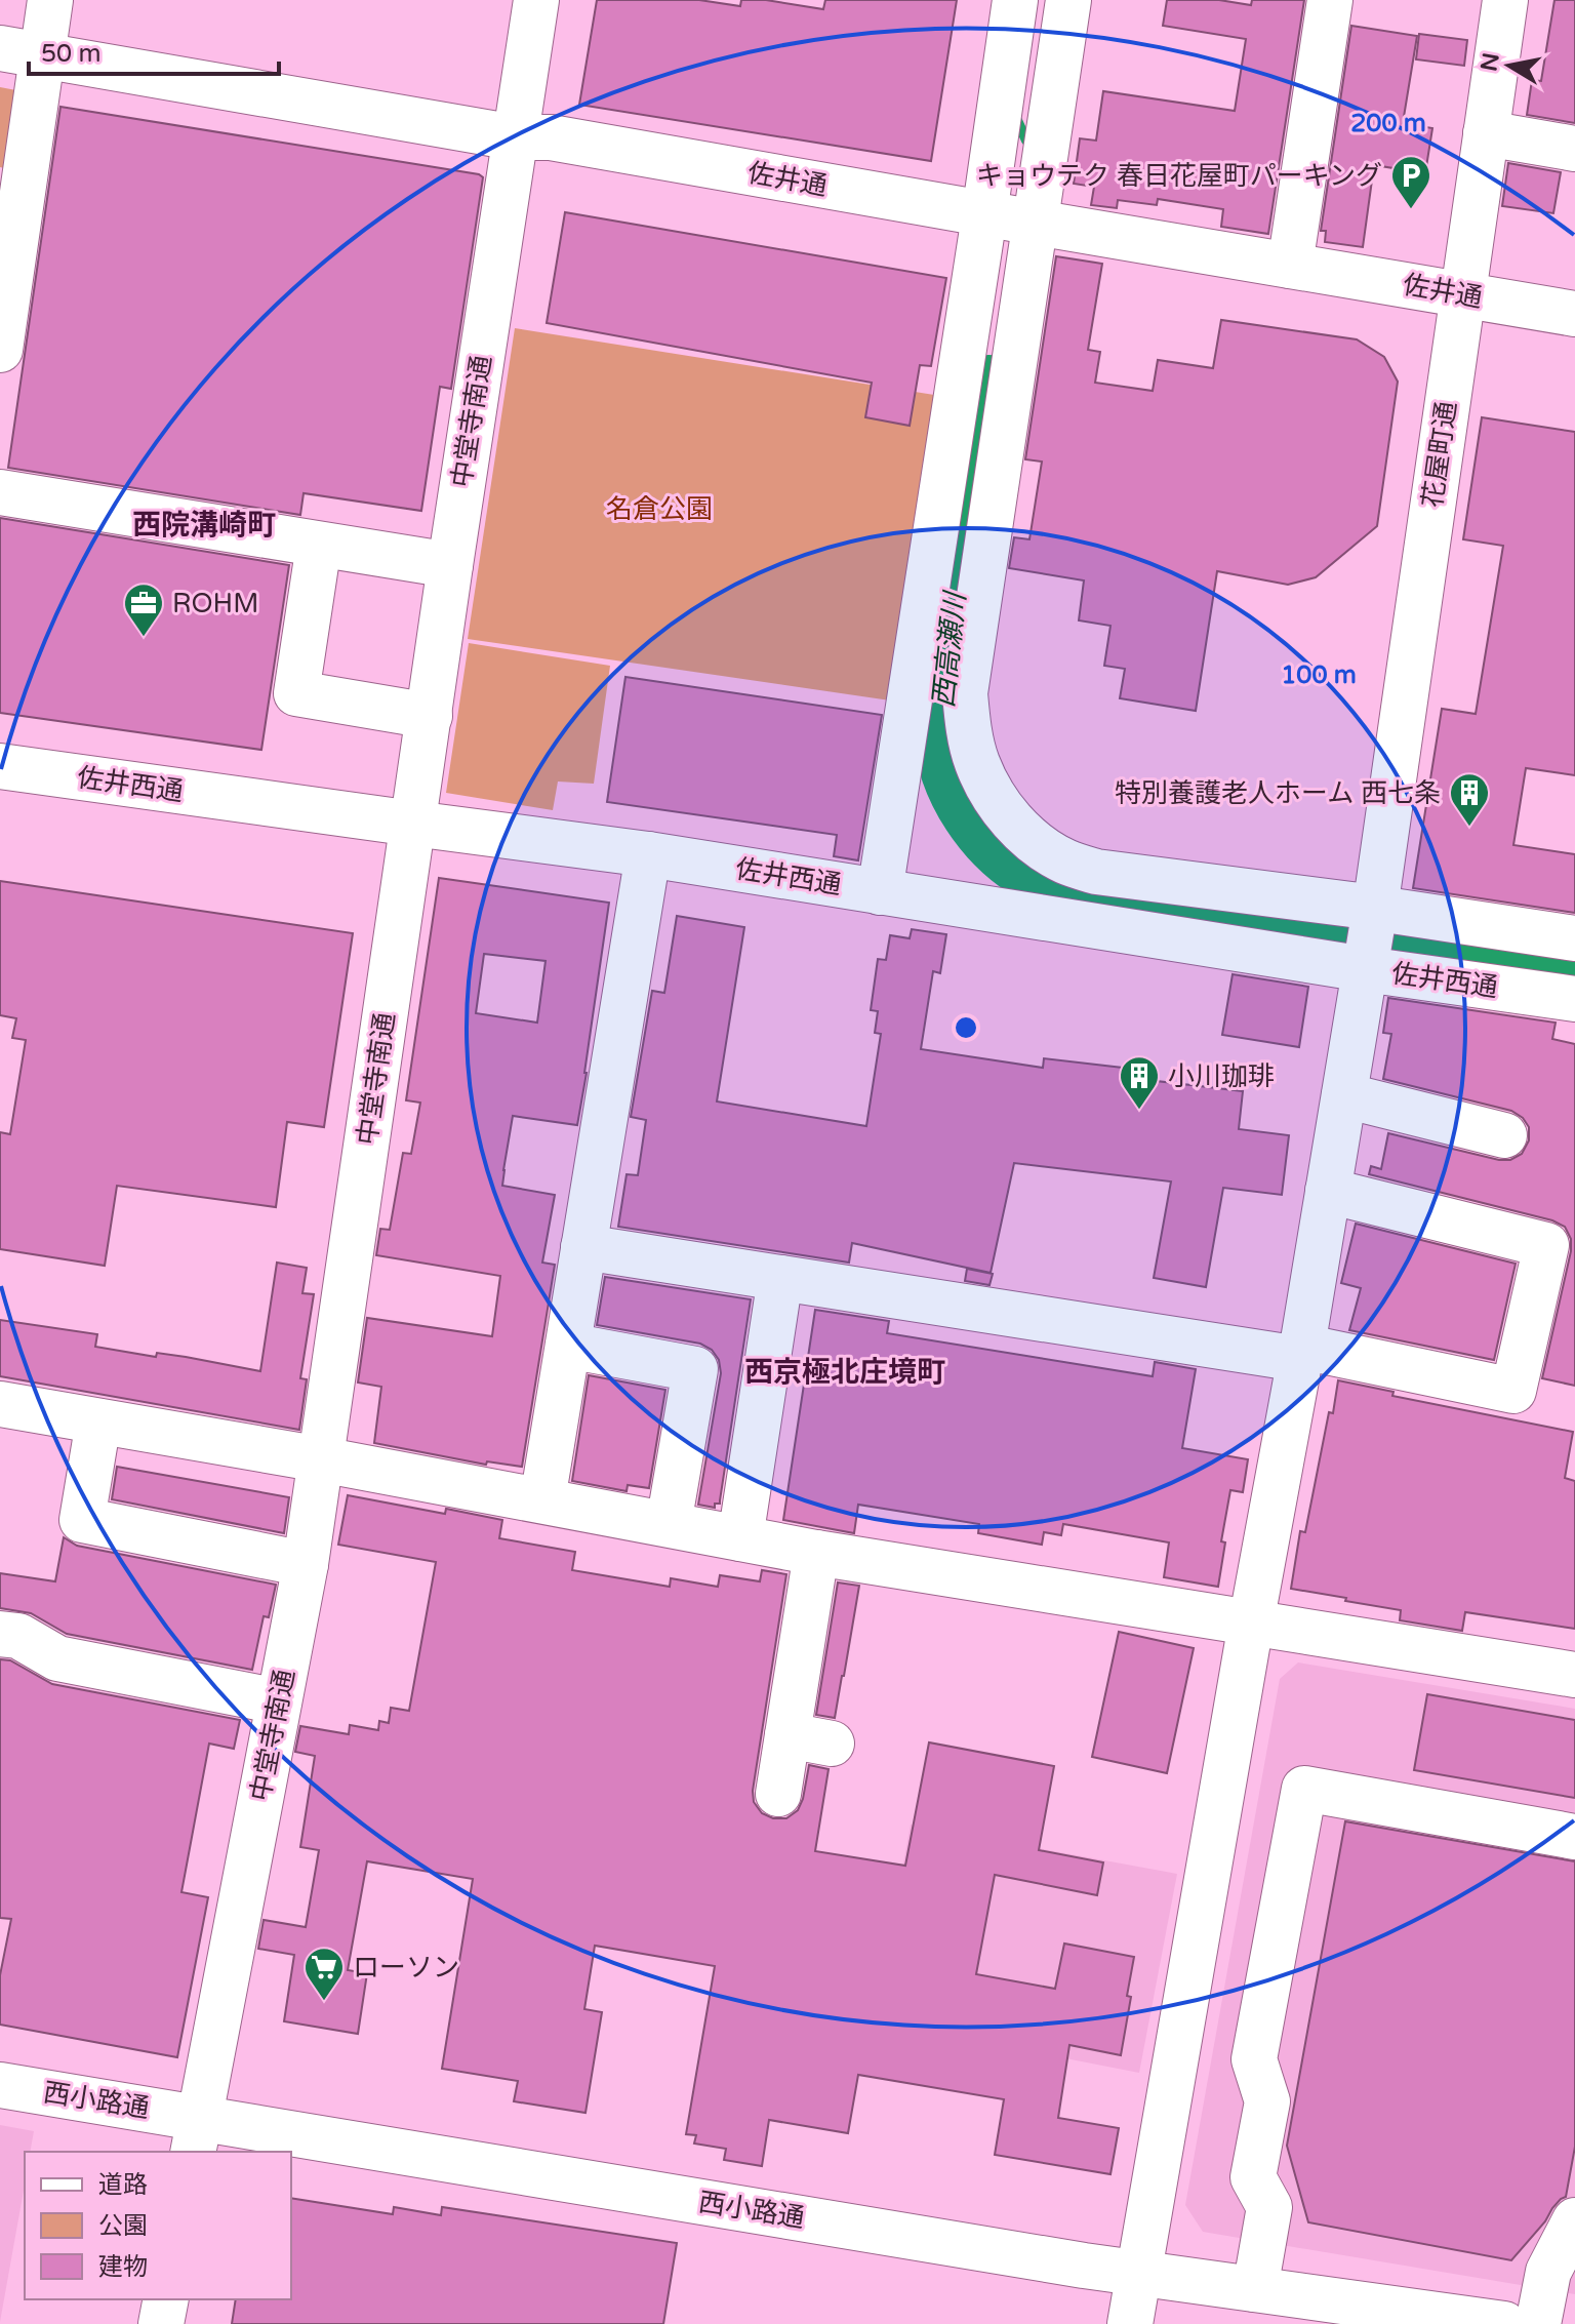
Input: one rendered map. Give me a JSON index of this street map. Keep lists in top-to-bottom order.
{
  "streets": {
    "street": [
      "佐井通",
      "中堂寺南通",
      "花屋町通",
      "佐井西通",
      "西小路通"
    ]
  },
  "crossings": [
    ["佐井通", "中堂寺南通"],
    ["佐井通", "花屋町通"],
    ["中堂寺南通", "佐井西通"],
    ["中堂寺南通", "西小路通"],
    ["花屋町通", "佐井西通"],
    ["花屋町通", "西小路通"]
  ],
  "districts": ["西院溝崎町", "西京極北庄境町"],
  "water": ["西高瀬川"],
  "parks": ["名倉公園"],
  "places": {
    "parking": ["キョウテク 春日花屋町パーキング"],
    "office": ["ROHM"],
    "building": ["特別養護老人ホーム 西七条", "小川珈琲"],
    "supermarket": ["ローソン"]
  },
  "legend": ["道路", "公園", "建物"],
  "scale_bar": "50 m",
  "north": "left",
  "rings": ["200 m", "100 m"]
}
